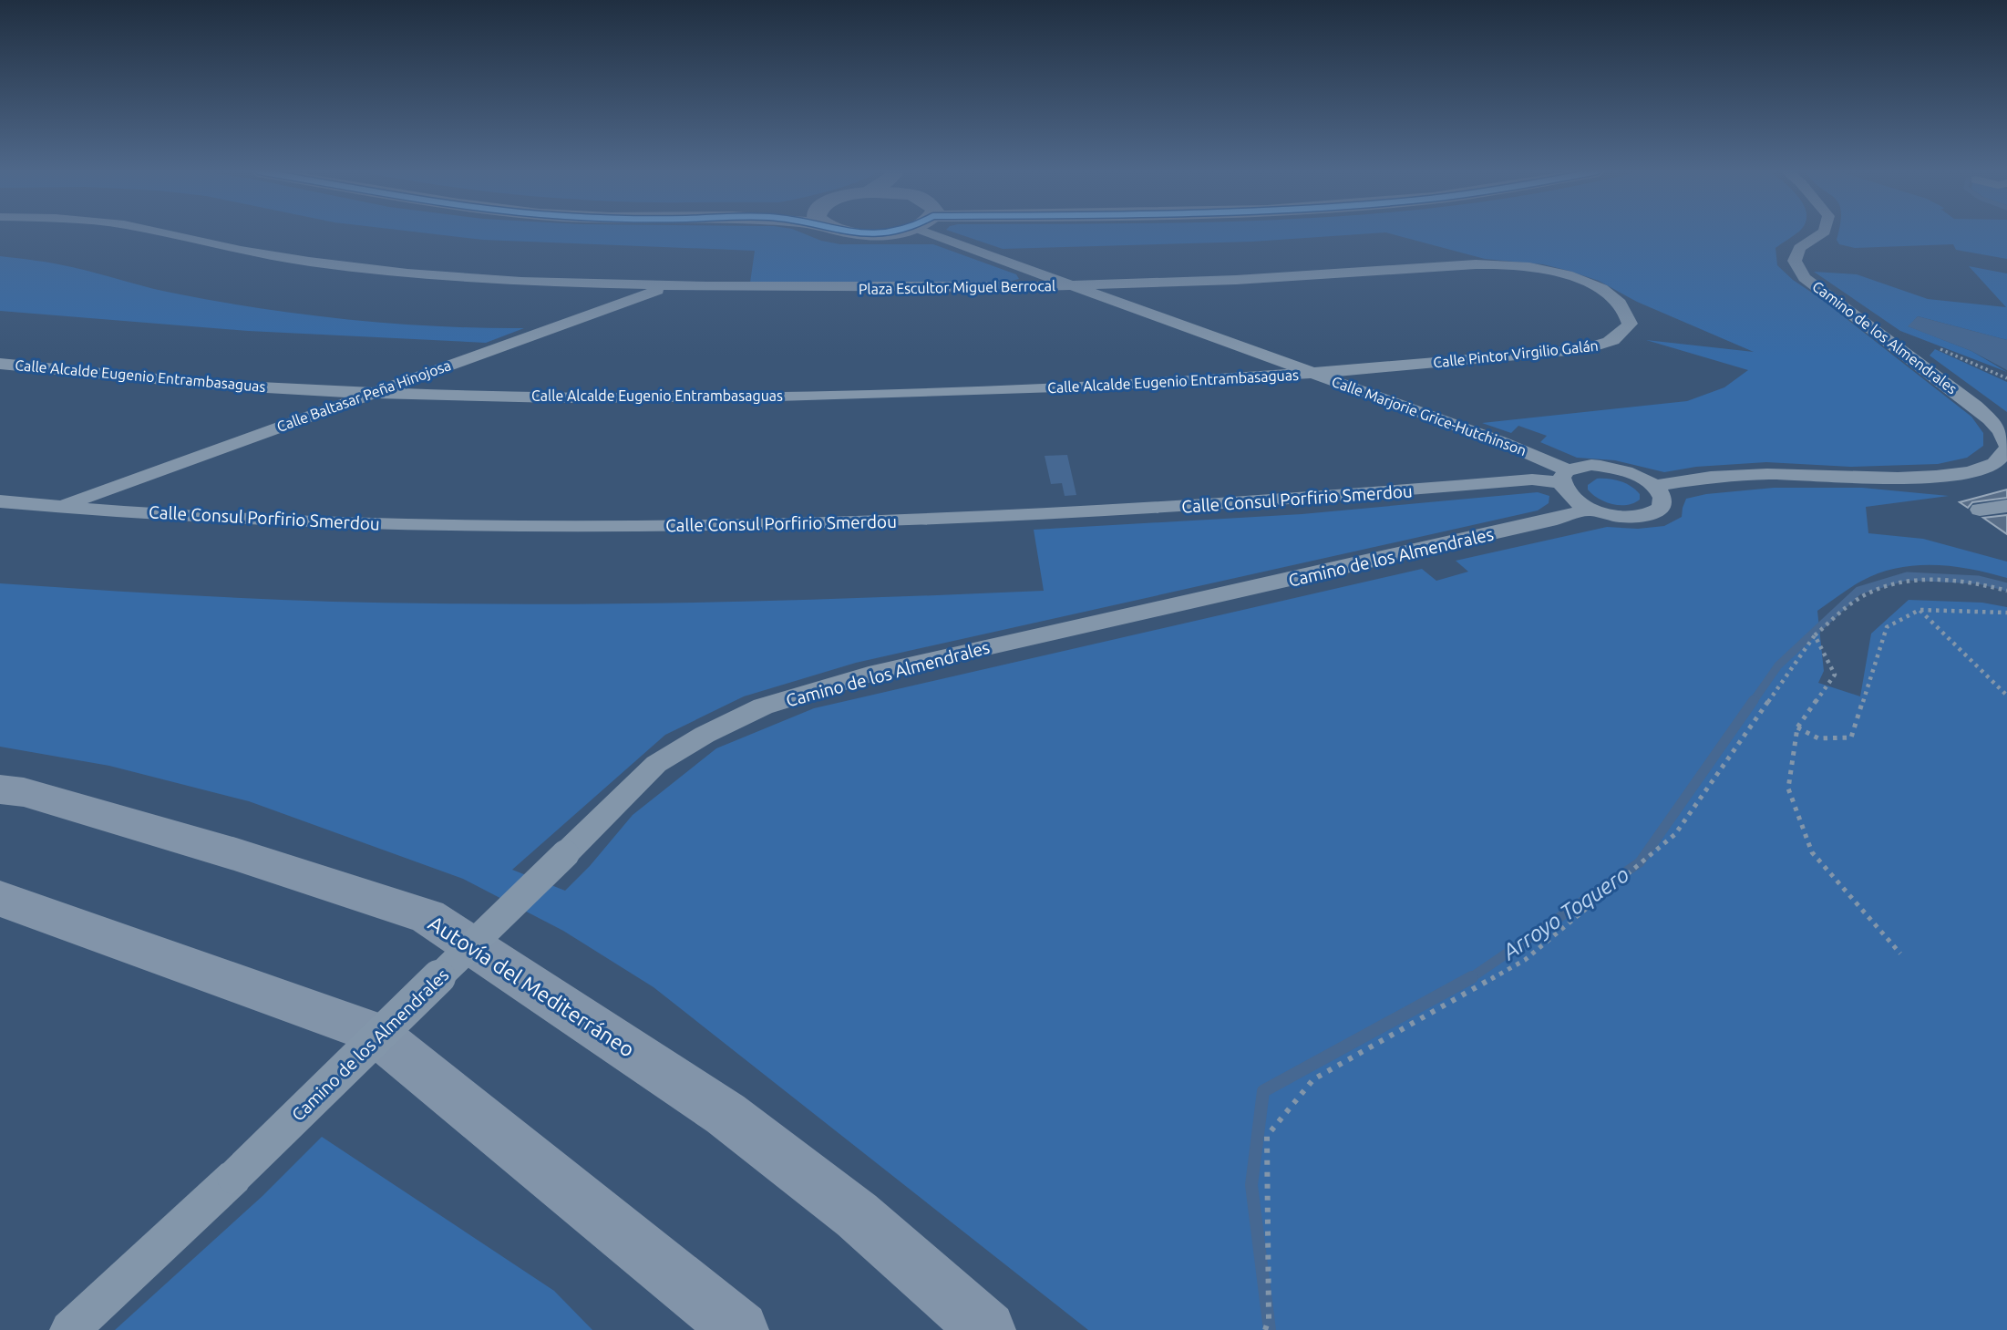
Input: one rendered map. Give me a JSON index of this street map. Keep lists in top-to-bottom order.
{
  "streets": {
    "highway": ["Autovía del Mediterráneo"],
    "street": [
      "Plaza Escultor Miguel Berrocal",
      "Camino de los Almendrales",
      "Calle Pintor Virgilio Galán",
      "Calle Alcalde Eugenio Entrambasaguas",
      "Calle Baltasar Peña Hinojosa",
      "Calle Marjorie Grice-Hutchinson",
      "Calle Consul Porfirio Smerdou"
    ]
  },
  "crossings": [
    ["Plaza Escultor Miguel Berrocal", "Calle Pintor Virgilio Galán"],
    ["Plaza Escultor Miguel Berrocal", "Calle Baltasar Peña Hinojosa"],
    ["Plaza Escultor Miguel Berrocal", "Calle Marjorie Grice-Hutchinson"],
    ["Camino de los Almendrales", "Calle Consul Porfirio Smerdou"],
    ["Calle Pintor Virgilio Galán", "Calle Alcalde Eugenio Entrambasaguas"],
    ["Calle Pintor Virgilio Galán", "Calle Marjorie Grice-Hutchinson"],
    ["Calle Alcalde Eugenio Entrambasaguas", "Calle Baltasar Peña Hinojosa"],
    ["Calle Alcalde Eugenio Entrambasaguas", "Calle Marjorie Grice-Hutchinson"],
    ["Calle Baltasar Peña Hinojosa", "Calle Consul Porfirio Smerdou"],
    ["Calle Marjorie Grice-Hutchinson", "Calle Consul Porfirio Smerdou"]
  ],
  "water": ["Arroyo Toquero"]
}
